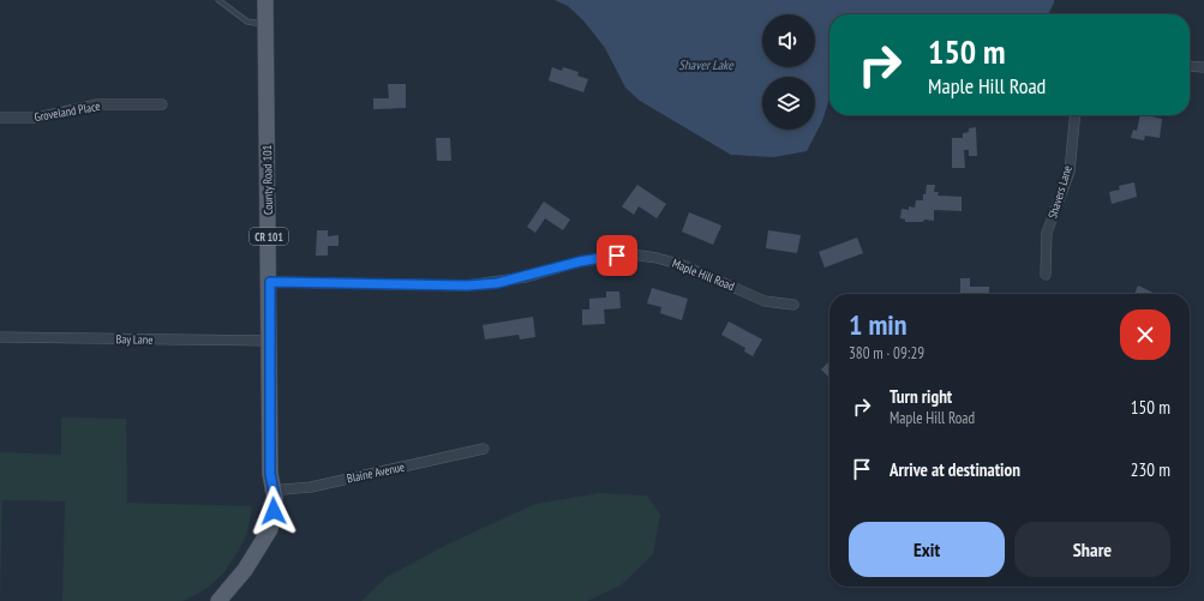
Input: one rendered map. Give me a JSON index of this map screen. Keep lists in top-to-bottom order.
{
  "streets": {
    "main road": ["County Road 101", "CR 101"],
    "street": [
      "Groveland Place",
      "Shavers Lane",
      "Maple Hill Road",
      "Bay Lane",
      "Blaine Avenue"
    ]
  },
  "crossings": [
    ["County Road 101", "Maple Hill Road"],
    ["County Road 101", "Bay Lane"],
    ["County Road 101", "Blaine Avenue"]
  ],
  "water": ["Shaver Lake"],
  "page": {
    "turn": ["150 m", "Maple Hill Road"],
    "heading": ["1 min", "380 m · 09:29"],
    "list": [
      {
        "name": "Turn right",
        "note": "Maple Hill Road",
        "value": "150 m"
      },
      {
        "name": "Arrive at destination",
        "value": "230 m"
      }
    ],
    "buttons": ["Exit", "Share"]
  }
}
